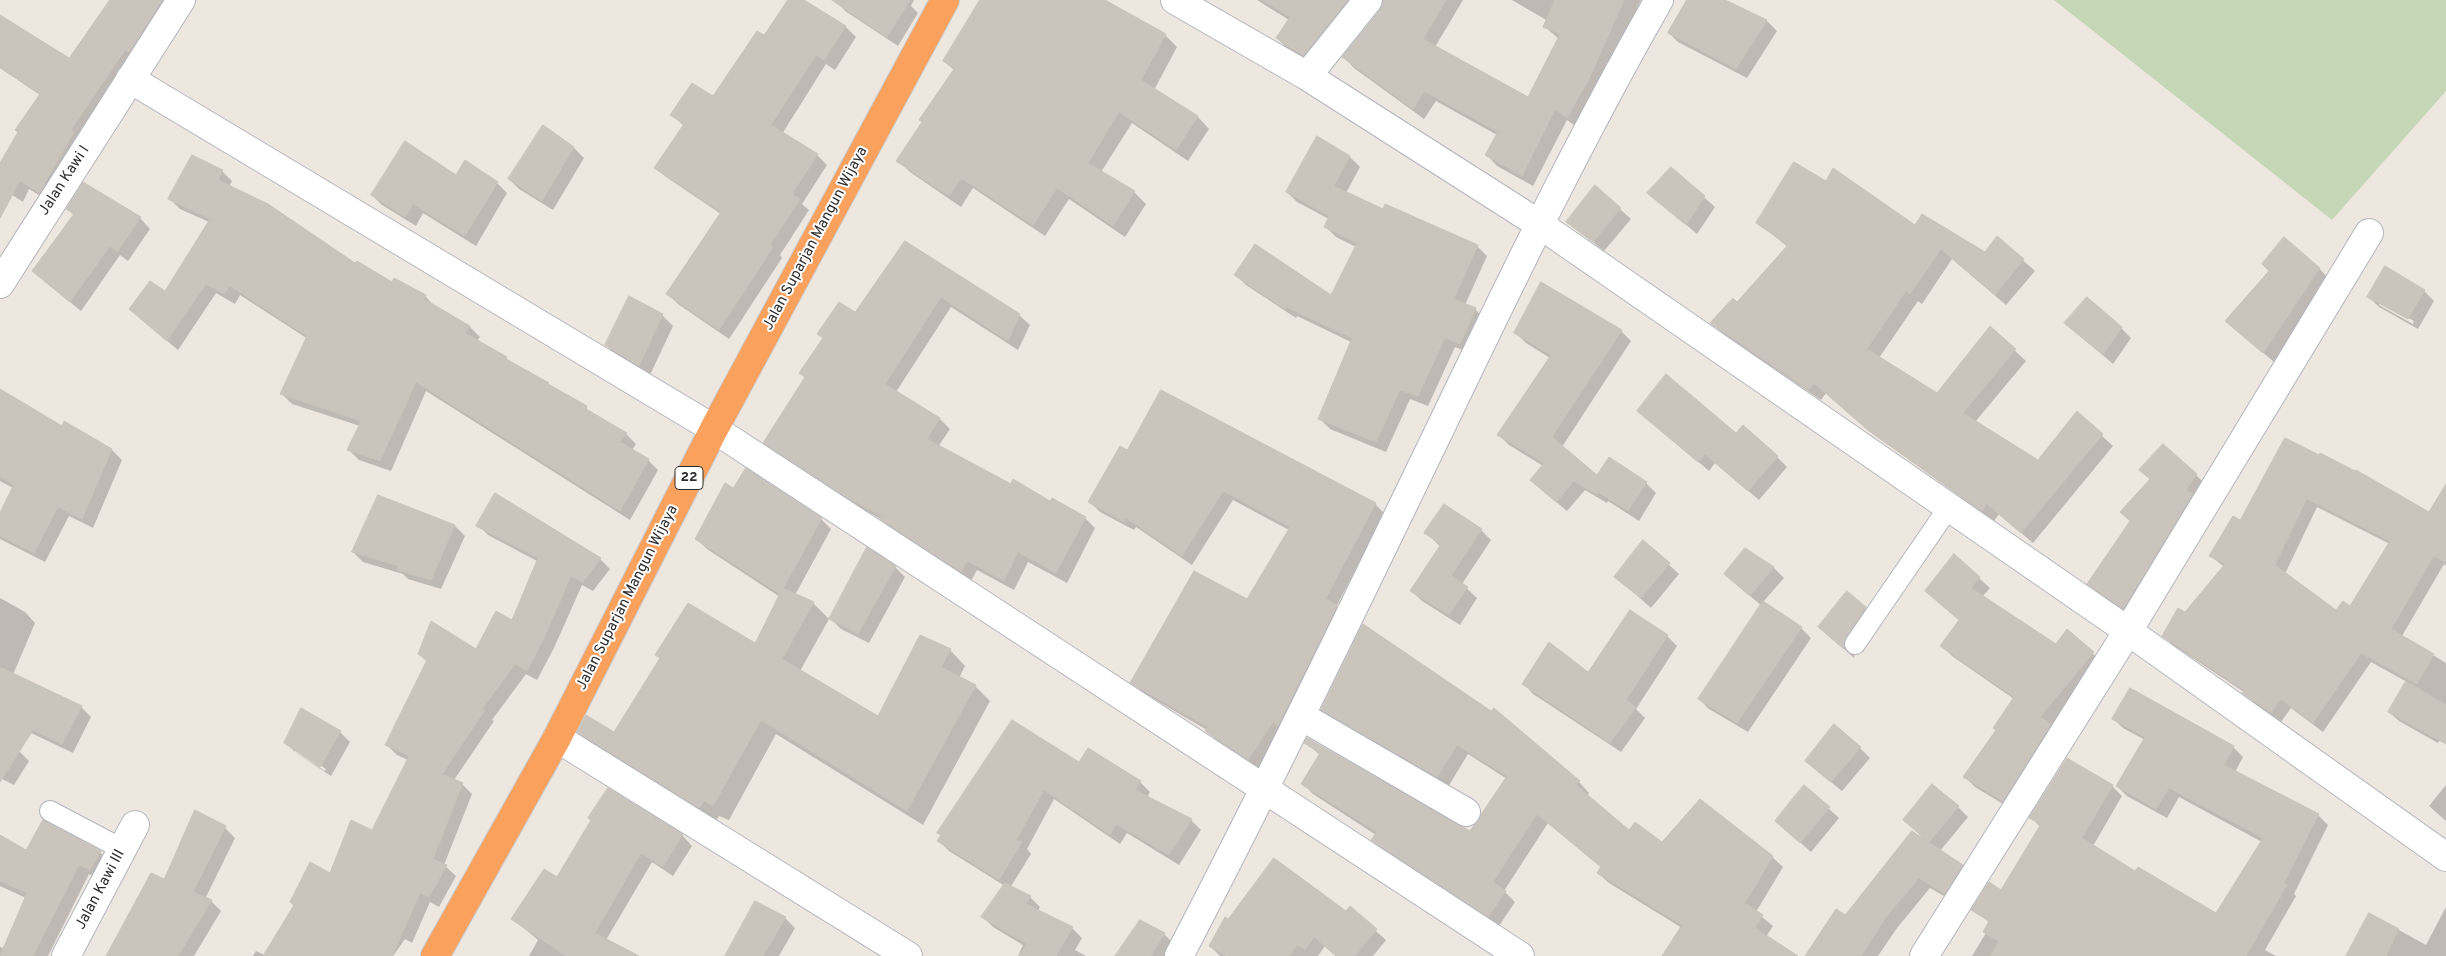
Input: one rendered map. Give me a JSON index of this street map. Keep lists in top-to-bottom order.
{
  "streets": {
    "highway": ["Jalan Suparjan Mangun Wijaya", "22"],
    "street": ["Jalan Kawi I", "Jalan Kawi III"]
  }
}
